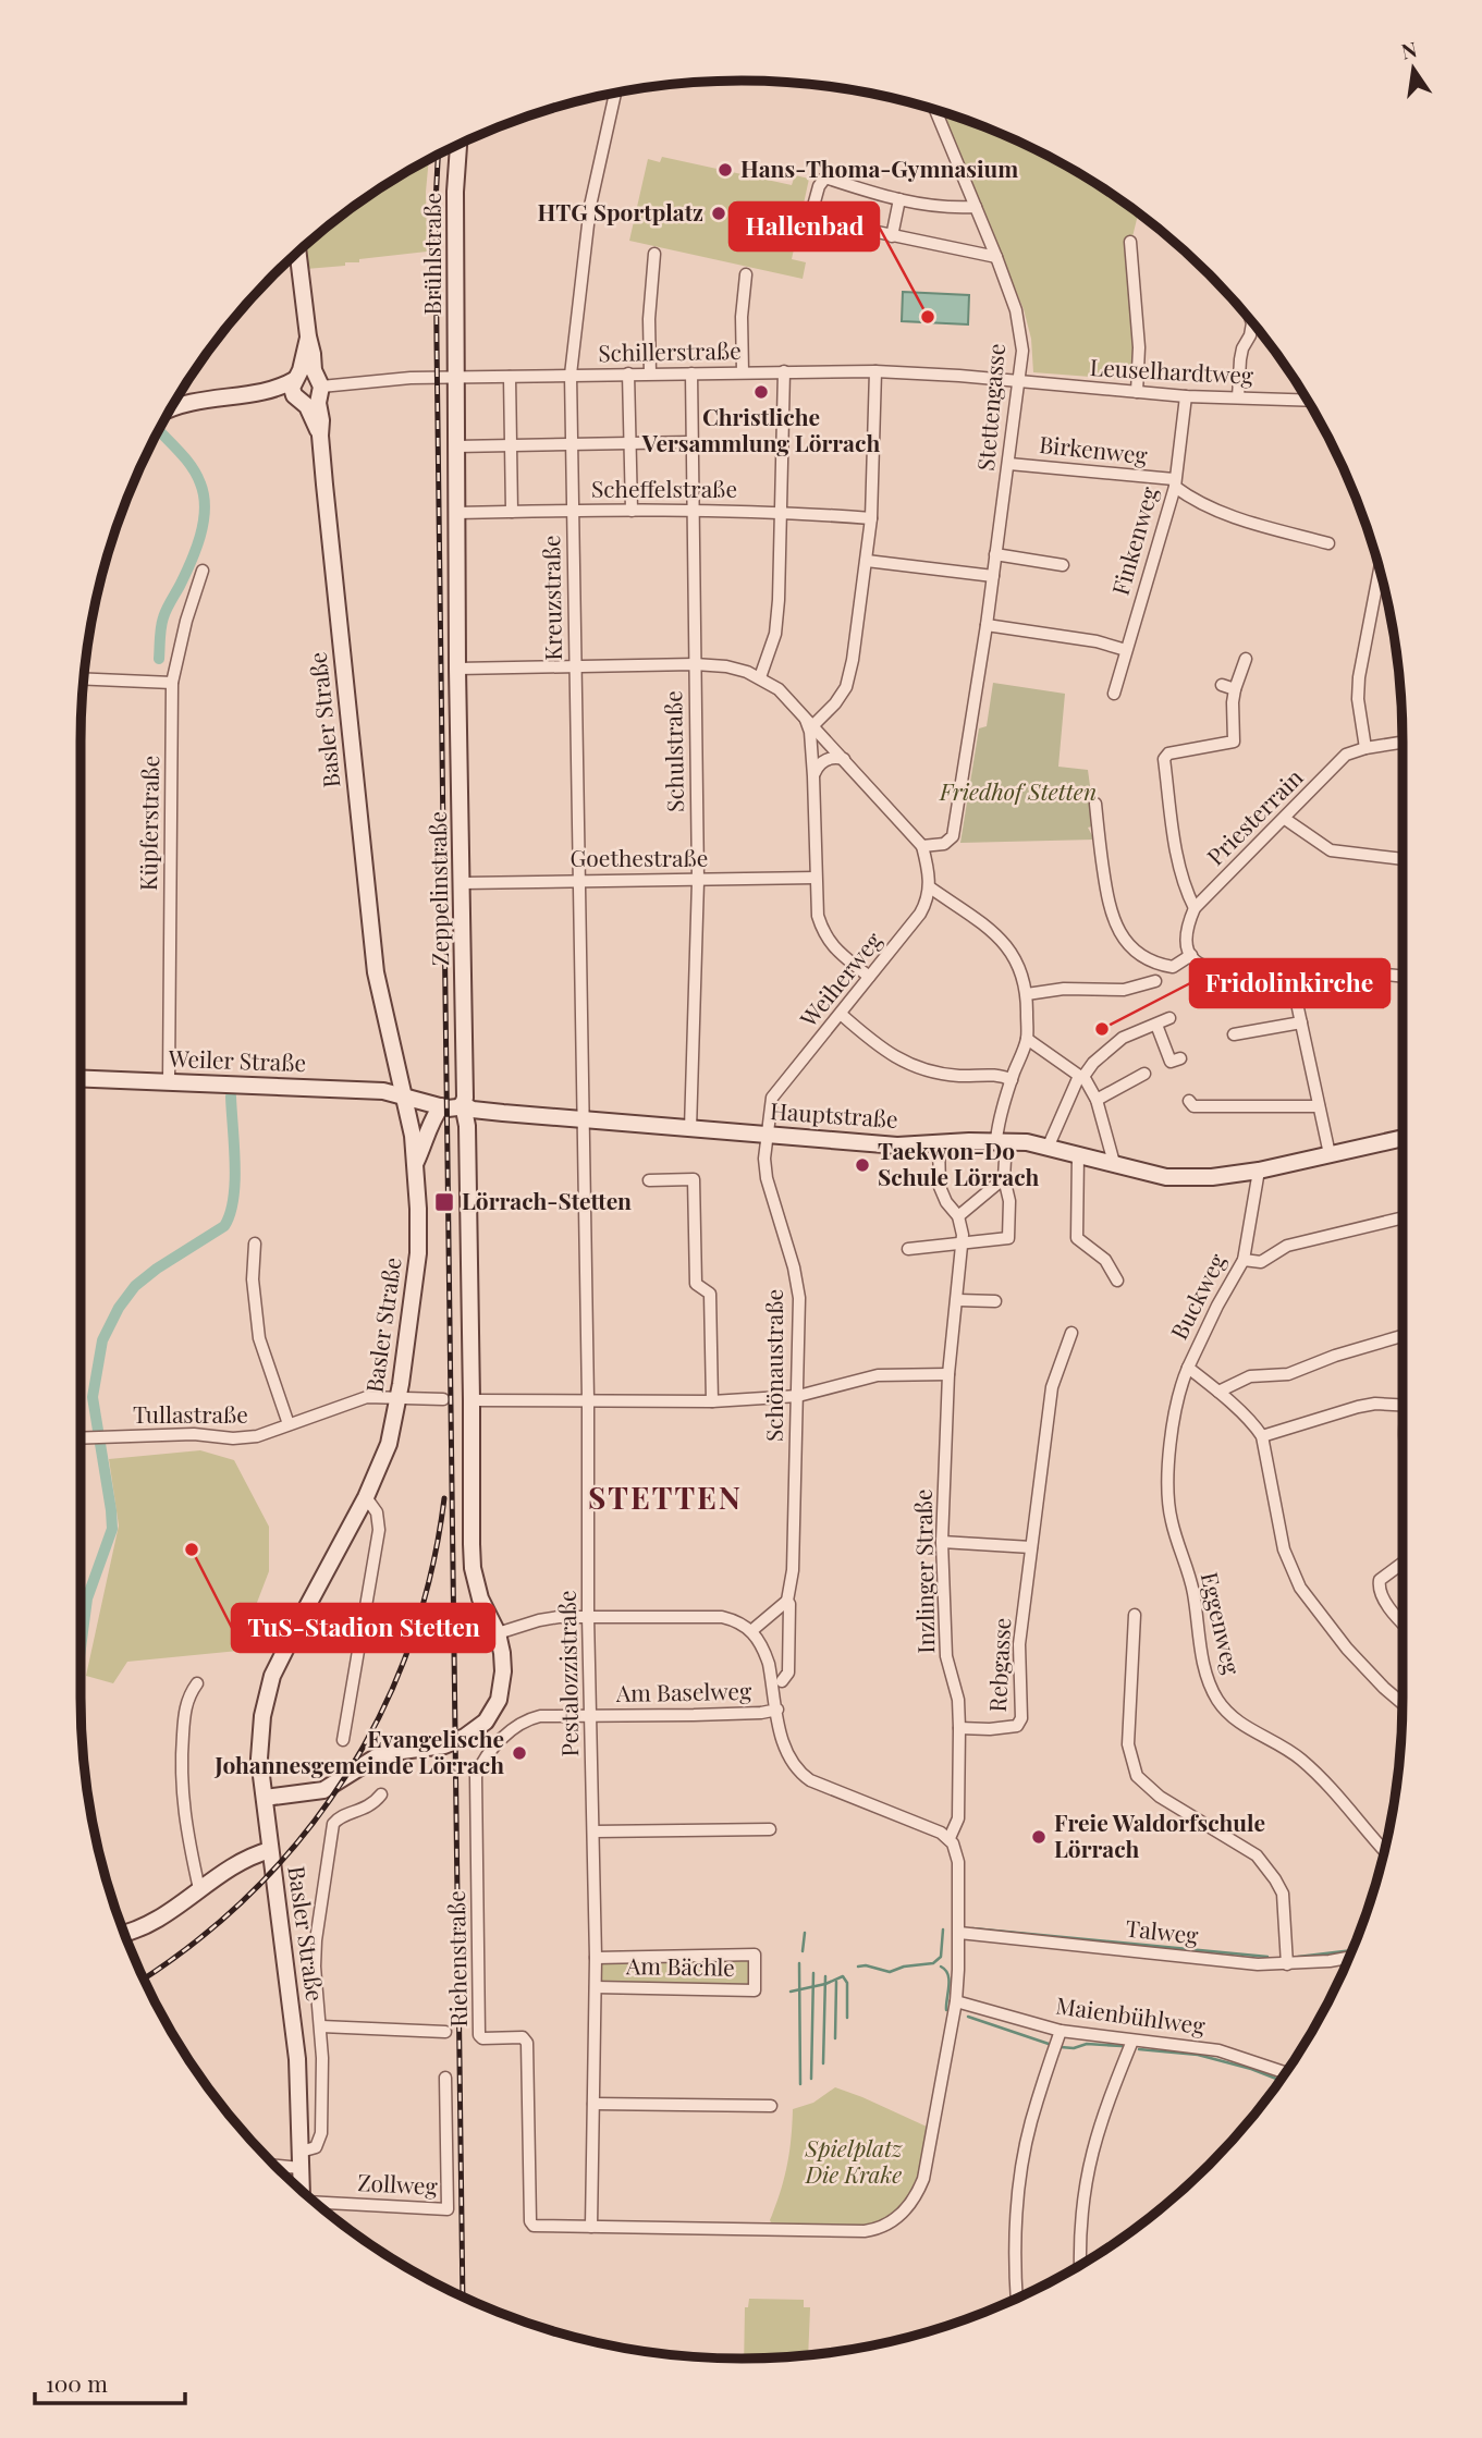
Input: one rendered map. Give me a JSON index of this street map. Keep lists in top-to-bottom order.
{
  "streets": {
    "main road": [
      "Brühlstraße",
      "Basler Straße",
      "Zeppelinstraße",
      "Weiler Straße",
      "Hauptstraße"
    ],
    "street": [
      "Schillerstraße",
      "Leuselhardtweg",
      "Stettengasse",
      "Birkenweg",
      "Scheffelstraße",
      "Finkenweg",
      "Kreuzstraße",
      "Schulstraße",
      "Priesterrain",
      "Küpferstraße",
      "Goethestraße",
      "Weiherweg",
      "Buckweg",
      "Schönaustraße",
      "Tullastraße",
      "Inzlinger Straße",
      "Eggenweg",
      "Rebgasse",
      "Pestalozzistraße",
      "Am Baselweg",
      "Talweg",
      "Riehenstraße",
      "Am Bächle",
      "Maienbühlweg",
      "Zollweg"
    ]
  },
  "crossings": [
    ["Brühlstraße", "Schillerstraße"],
    ["Brühlstraße", "Zeppelinstraße"],
    ["Schillerstraße", "Leuselhardtweg"],
    ["Schillerstraße", "Stettengasse"],
    ["Schillerstraße", "Kreuzstraße"],
    ["Schillerstraße", "Basler Straße"],
    ["Schillerstraße", "Schulstraße"],
    ["Schillerstraße", "Zeppelinstraße"],
    ["Leuselhardtweg", "Stettengasse"],
    ["Leuselhardtweg", "Finkenweg"],
    ["Stettengasse", "Birkenweg"],
    ["Birkenweg", "Finkenweg"],
    ["Scheffelstraße", "Kreuzstraße"],
    ["Scheffelstraße", "Schulstraße"],
    ["Scheffelstraße", "Zeppelinstraße"],
    ["Kreuzstraße", "Goethestraße"],
    ["Kreuzstraße", "Hauptstraße"],
    ["Kreuzstraße", "Pestalozzistraße"],
    ["Basler Straße", "Zeppelinstraße"],
    ["Basler Straße", "Weiler Straße"],
    ["Basler Straße", "Hauptstraße"],
    ["Basler Straße", "Tullastraße"],
    ["Schulstraße", "Goethestraße"],
    ["Schulstraße", "Hauptstraße"],
    ["Küpferstraße", "Weiler Straße"],
    ["Goethestraße", "Zeppelinstraße"],
    ["Zeppelinstraße", "Hauptstraße"],
    ["Weiherweg", "Hauptstraße"],
    ["Weiherweg", "Schönaustraße"],
    ["Weiler Straße", "Hauptstraße"],
    ["Hauptstraße", "Buckweg"],
    ["Hauptstraße", "Schönaustraße"],
    ["Hauptstraße", "Inzlinger Straße"],
    ["Hauptstraße", "Pestalozzistraße"],
    ["Buckweg", "Eggenweg"],
    ["Inzlinger Straße", "Rebgasse"],
    ["Pestalozzistraße", "Am Baselweg"],
    ["Pestalozzistraße", "Riehenstraße"],
    ["Pestalozzistraße", "Am Bächle"],
    ["Am Baselweg", "Riehenstraße"]
  ],
  "districts": ["STETTEN"],
  "parks": ["Friedhof Stetten", "Spielplatz Die Krake"],
  "places": {
    "other": [
      "Hans-Thoma-Gymnasium",
      "HTG Sportplatz",
      "Hallenbad",
      "Christliche Versammlung Lörrach",
      "Fridolinkirche",
      "Taekwon-Do Schule Lörrach",
      "TuS-Stadion Stetten",
      "Evangelische Johannesgemeinde Lörrach",
      "Freie Waldorfschule Lörrach"
    ],
    "transit": ["Lörrach-Stetten"]
  },
  "scale_bar": "100 m",
  "north": "top"
}
